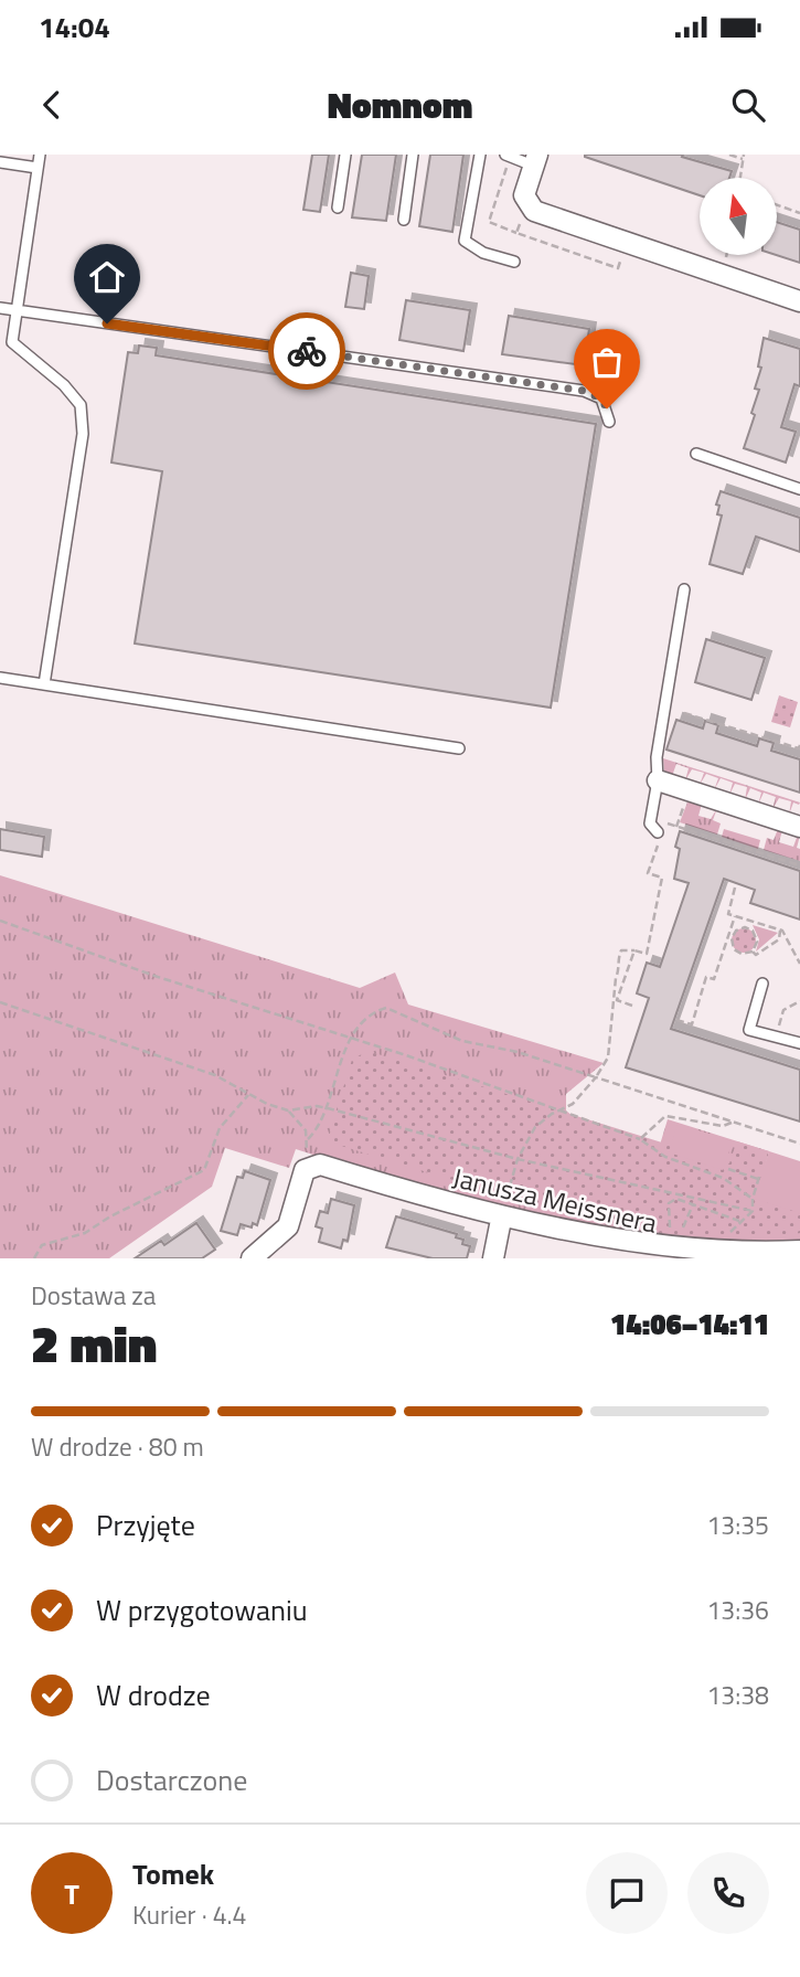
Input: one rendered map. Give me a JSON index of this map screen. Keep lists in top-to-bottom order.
{
  "streets": {
    "street": ["Janusza Meissnera"]
  },
  "north": "top",
  "page": {
    "status": "14:04",
    "header": "Nomnom",
    "heading": ["2 min", "Dostawa za", "14:06–14:11"],
    "panel": ["Tomek", "Kurier · 4.4"],
    "bar": "W drodze · 80 m",
    "list": [
      ["Przyjęte", "13:35"],
      ["W przygotowaniu", "13:36"],
      ["W drodze", "13:38"],
      "Dostarczone"
    ],
    "round": "T"
  }
}
